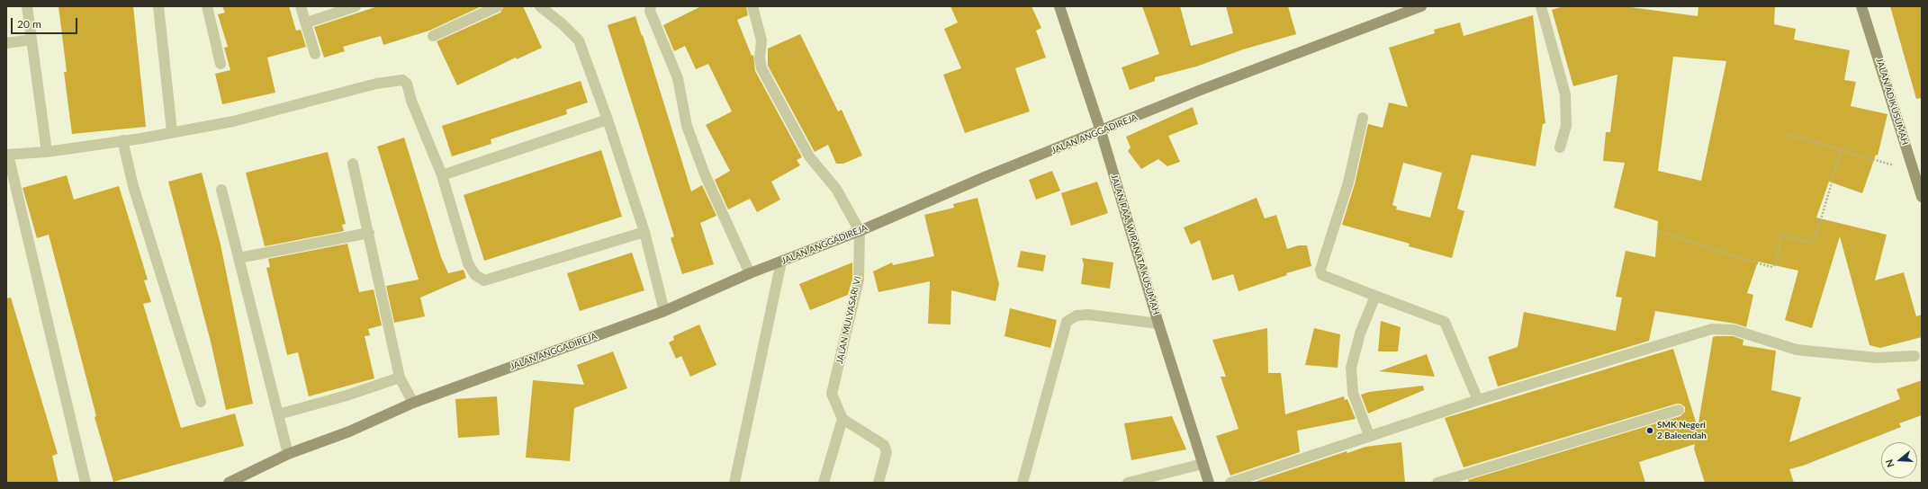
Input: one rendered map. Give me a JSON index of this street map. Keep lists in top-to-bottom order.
{
  "streets": {
    "main road": ["JALAN ADIKUSUMAH", "JALAN ANGGADIREJA", "JALAN RAA. WIRANATA KUSUMAH"],
    "street": ["JALAN MULYASARI VI"]
  },
  "crossings": [
    ["JALAN ANGGADIREJA", "JALAN RAA. WIRANATA KUSUMAH"],
    ["JALAN ANGGADIREJA", "JALAN MULYASARI VI"]
  ],
  "places": ["SMK Negeri 2 Baleendah"],
  "scale_bar": "20 m",
  "north": "left"
}
